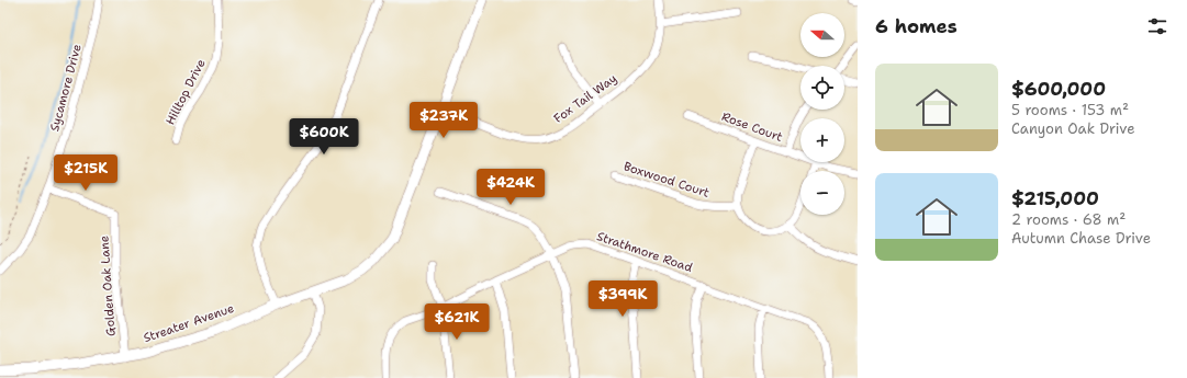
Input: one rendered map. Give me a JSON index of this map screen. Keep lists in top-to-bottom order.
{
  "streets": {
    "street": [
      "Sycamore Drive",
      "Hilltop Drive",
      "Fox Tail Way",
      "Rose Court",
      "Boxwood Court",
      "Strathmore Road",
      "Golden Oak Lane",
      "Streater Avenue"
    ]
  },
  "crossings": [
    ["Sycamore Drive", "Golden Oak Lane"],
    ["Fox Tail Way", "Streater Avenue"],
    ["Golden Oak Lane", "Streater Avenue"]
  ],
  "north": "left",
  "page": {
    "heading": "6 homes",
    "map_buttons": ["+", "−"],
    "list": [
      {
        "name": "$600,000",
        "note": "5 rooms · 153 m² · Canyon Oak Drive"
      },
      {
        "name": "$215,000",
        "note": "2 rooms · 68 m² · Autumn Chase Drive"
      }
    ],
    "price": [
      "$237K",
      "$600K",
      "$215K",
      "$424K",
      "$399K",
      "$621K"
    ]
  }
}
